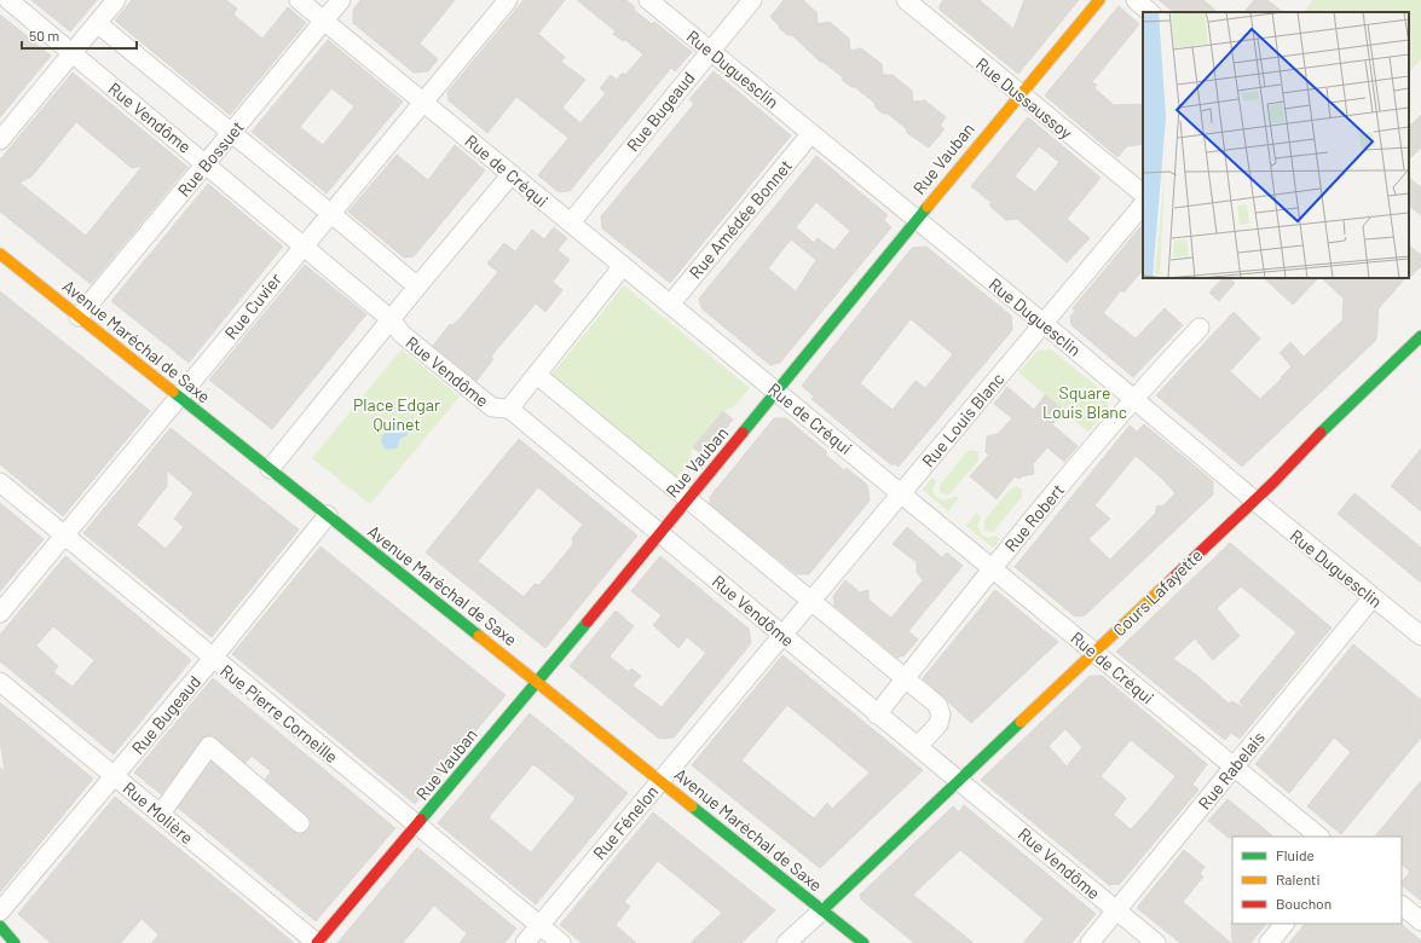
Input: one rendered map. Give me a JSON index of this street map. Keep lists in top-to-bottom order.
{
  "streets": {
    "street": [
      "Rue Duguesclin",
      "Rue Dussaussoy",
      "Rue Bugeaud",
      "Rue Vendôme",
      "Rue Bossuet",
      "Rue Vauban",
      "Rue de Créqui",
      "Rue Amédée Bonnet",
      "Rue Cuvier",
      "Avenue Maréchal de Saxe",
      "Rue Louis Blanc",
      "Rue Robert",
      "Cours Lafayette",
      "Rue Pierre Corneille",
      "Rue Rabelais",
      "Rue Molière",
      "Rue Fénelon"
    ]
  },
  "crossings": [
    ["Rue Duguesclin", "Rue Bugeaud"],
    ["Rue Duguesclin", "Rue Vauban"],
    ["Rue Duguesclin", "Rue Amédée Bonnet"],
    ["Rue Duguesclin", "Rue Louis Blanc"],
    ["Rue Duguesclin", "Rue Robert"],
    ["Rue Duguesclin", "Cours Lafayette"],
    ["Rue Duguesclin", "Rue Rabelais"],
    ["Rue Dussaussoy", "Rue Vauban"],
    ["Rue Bugeaud", "Rue de Créqui"],
    ["Rue Bugeaud", "Avenue Maréchal de Saxe"],
    ["Rue Bugeaud", "Rue Pierre Corneille"],
    ["Rue Bugeaud", "Rue Molière"],
    ["Rue Vendôme", "Rue Bossuet"],
    ["Rue Vendôme", "Rue Vauban"],
    ["Rue Vendôme", "Rue Cuvier"],
    ["Rue Vendôme", "Rue Louis Blanc"],
    ["Rue Vendôme", "Rue Robert"],
    ["Rue Vendôme", "Cours Lafayette"],
    ["Rue Vendôme", "Rue Rabelais"],
    ["Rue Vendôme", "Rue Fénelon"],
    ["Rue Bossuet", "Rue de Créqui"],
    ["Rue Bossuet", "Avenue Maréchal de Saxe"],
    ["Rue Vauban", "Rue de Créqui"],
    ["Rue Vauban", "Avenue Maréchal de Saxe"],
    ["Rue Vauban", "Rue Pierre Corneille"],
    ["Rue Vauban", "Rue Molière"],
    ["Rue de Créqui", "Rue Amédée Bonnet"],
    ["Rue de Créqui", "Rue Cuvier"],
    ["Rue de Créqui", "Rue Louis Blanc"],
    ["Rue de Créqui", "Rue Robert"],
    ["Rue de Créqui", "Cours Lafayette"],
    ["Rue de Créqui", "Rue Rabelais"],
    ["Rue Cuvier", "Avenue Maréchal de Saxe"],
    ["Rue Cuvier", "Rue Pierre Corneille"],
    ["Avenue Maréchal de Saxe", "Cours Lafayette"],
    ["Avenue Maréchal de Saxe", "Rue Fénelon"],
    ["Rue Louis Blanc", "Rue Fénelon"],
    ["Rue Pierre Corneille", "Rue Fénelon"]
  ],
  "parks": ["Square Louis Blanc", "Place Edgar Quinet"],
  "legend": ["Fluide", "Ralenti", "Bouchon"],
  "scale_bar": "50 m"
}
